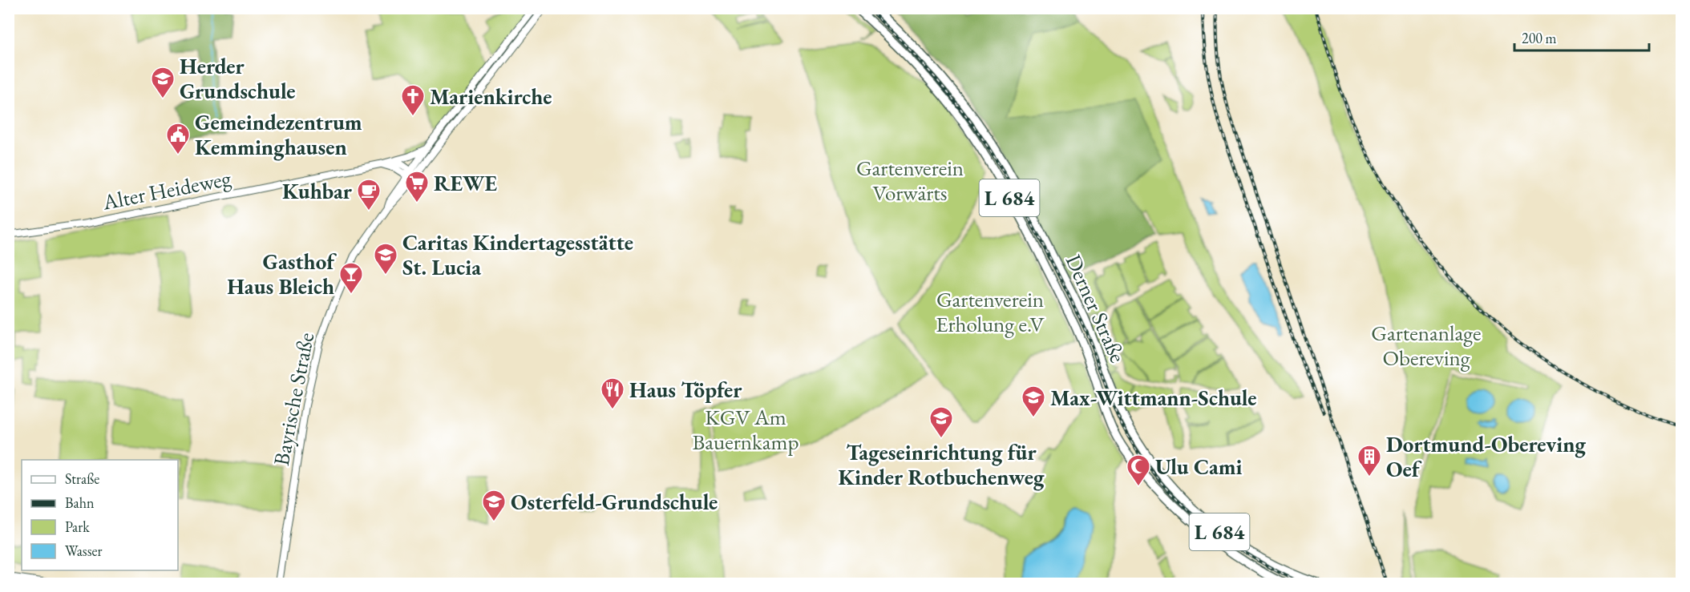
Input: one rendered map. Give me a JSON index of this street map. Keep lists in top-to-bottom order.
{
  "streets": {
    "main road": ["L 684", "Derner Straße"],
    "street": ["Alter Heideweg", "Bayrische Straße"]
  },
  "crossings": [
    ["Alter Heideweg", "Bayrische Straße"]
  ],
  "parks": [
    "Gartenverein Vorwärts",
    "Gartenverein Erholung e.V",
    "Gartenanlage Obereving",
    "KGV Am Bauernkamp"
  ],
  "places": {
    "school or university": [
      "Herder Grundschule",
      "Caritas Kindertagesstätte St. Lucia",
      "Max-Wittmann-Schule",
      "Tageseinrichtung für Kinder Rotbuchenweg",
      "Osterfeld-Grundschule"
    ],
    "church": ["Marienkirche"],
    "public building": ["Gemeindezentrum Kemminghausen"],
    "supermarket": ["REWE"],
    "cafe": ["Kuhbar"],
    "bar": ["Gasthof Haus Bleich"],
    "restaurant": ["Haus Töpfer"],
    "building": ["Dortmund-Obereving Oef"],
    "mosque": ["Ulu Cami"]
  },
  "legend": [
    "Straße",
    "Bahn",
    "Park",
    "Wasser"
  ],
  "scale_bar": "200 m"
}
